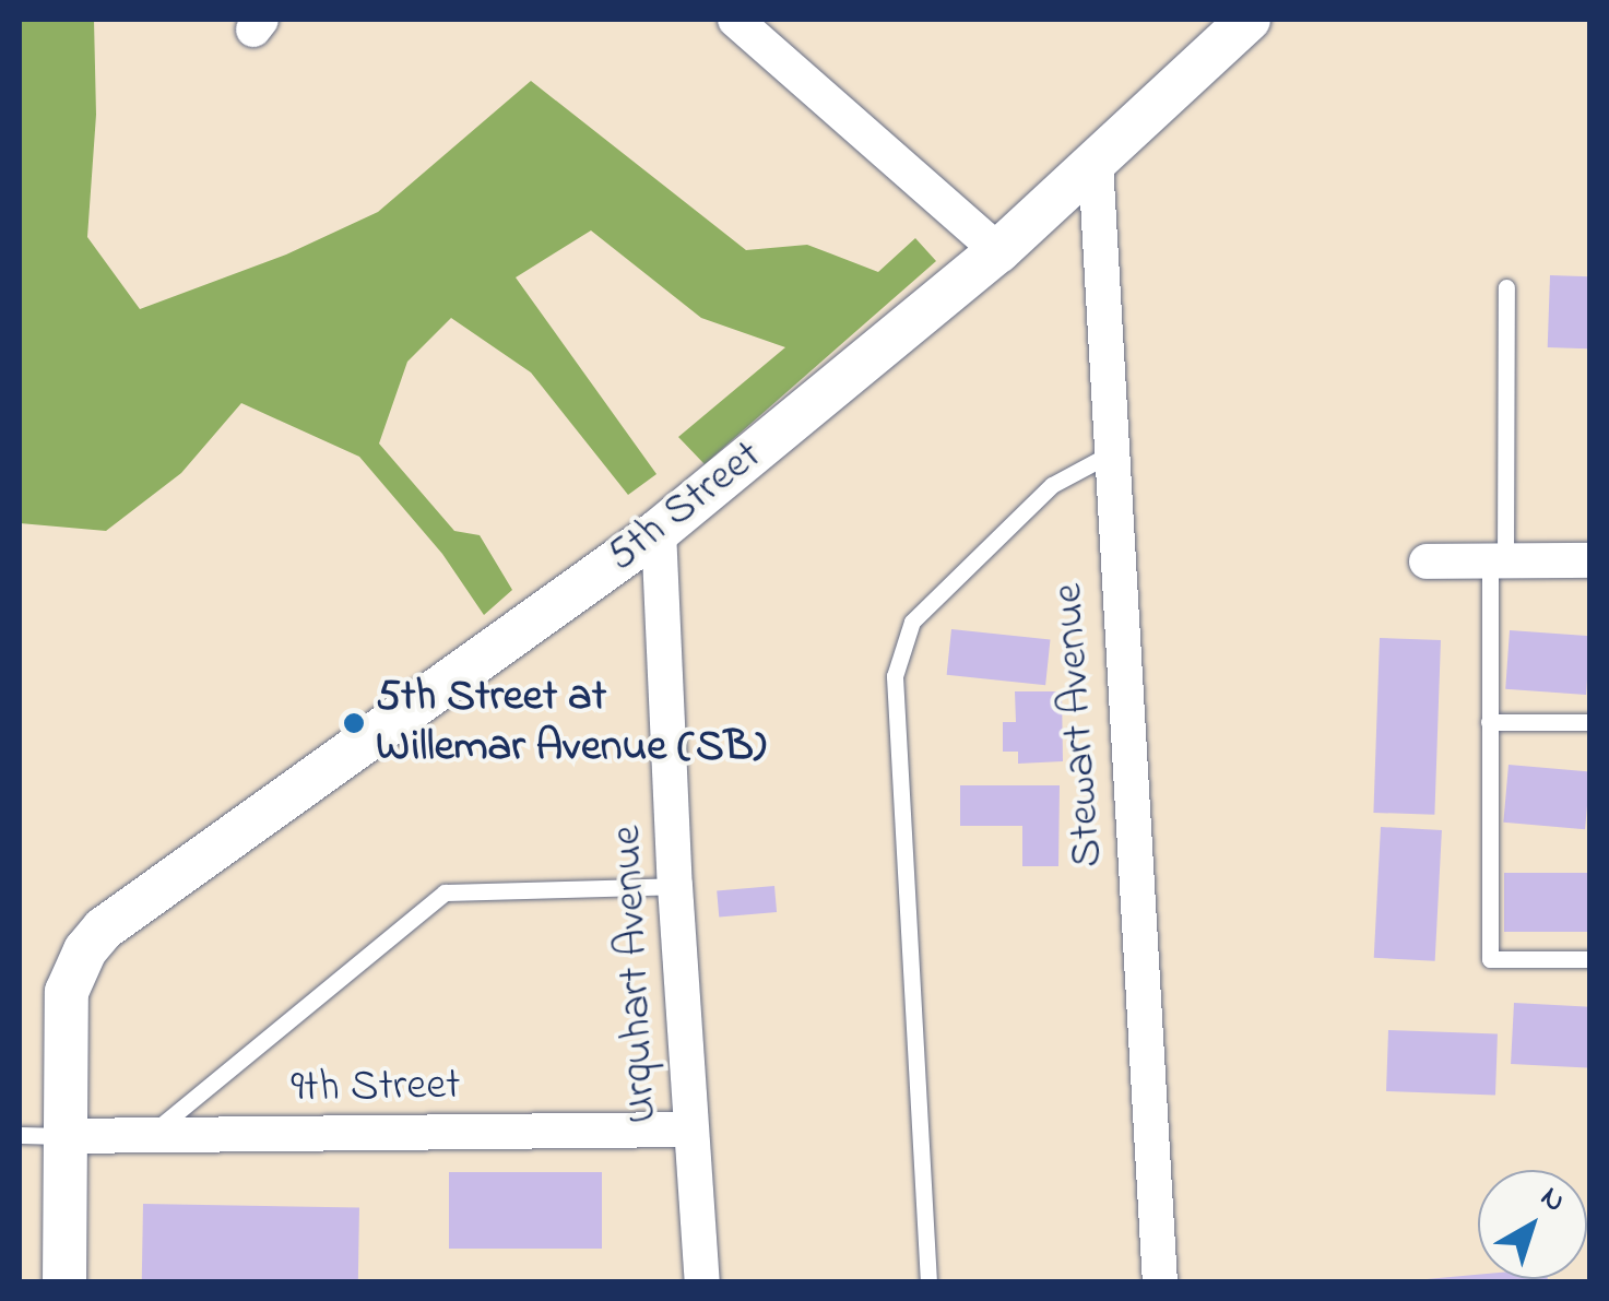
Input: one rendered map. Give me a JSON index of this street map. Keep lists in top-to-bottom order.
{
  "streets": {
    "street": [
      "5th Street",
      "Stewart Avenue",
      "Urquhart Avenue",
      "9th Street"
    ]
  },
  "crossings": [
    ["5th Street", "Stewart Avenue"],
    ["5th Street", "Urquhart Avenue"],
    ["5th Street", "9th Street"],
    ["Urquhart Avenue", "9th Street"]
  ],
  "places": ["5th Street at Willemar Avenue (SB)"],
  "north": "top right"
}
